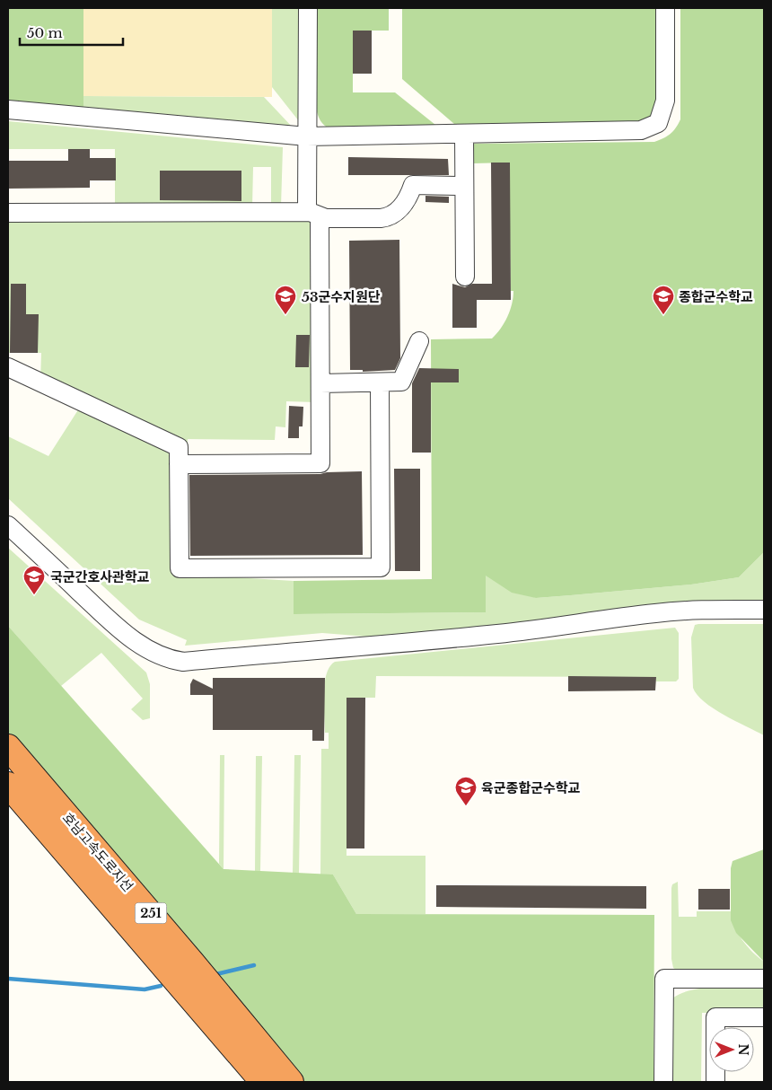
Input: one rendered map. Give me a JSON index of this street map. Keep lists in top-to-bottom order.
{
  "streets": {
    "highway": ["호남고속도로지선", "251"]
  },
  "places": {
    "school or university": [
      "53군수지원단",
      "종합군수학교",
      "국군간호사관학교",
      "육군종합군수학교"
    ]
  },
  "scale_bar": "50 m",
  "north": "right"
}
